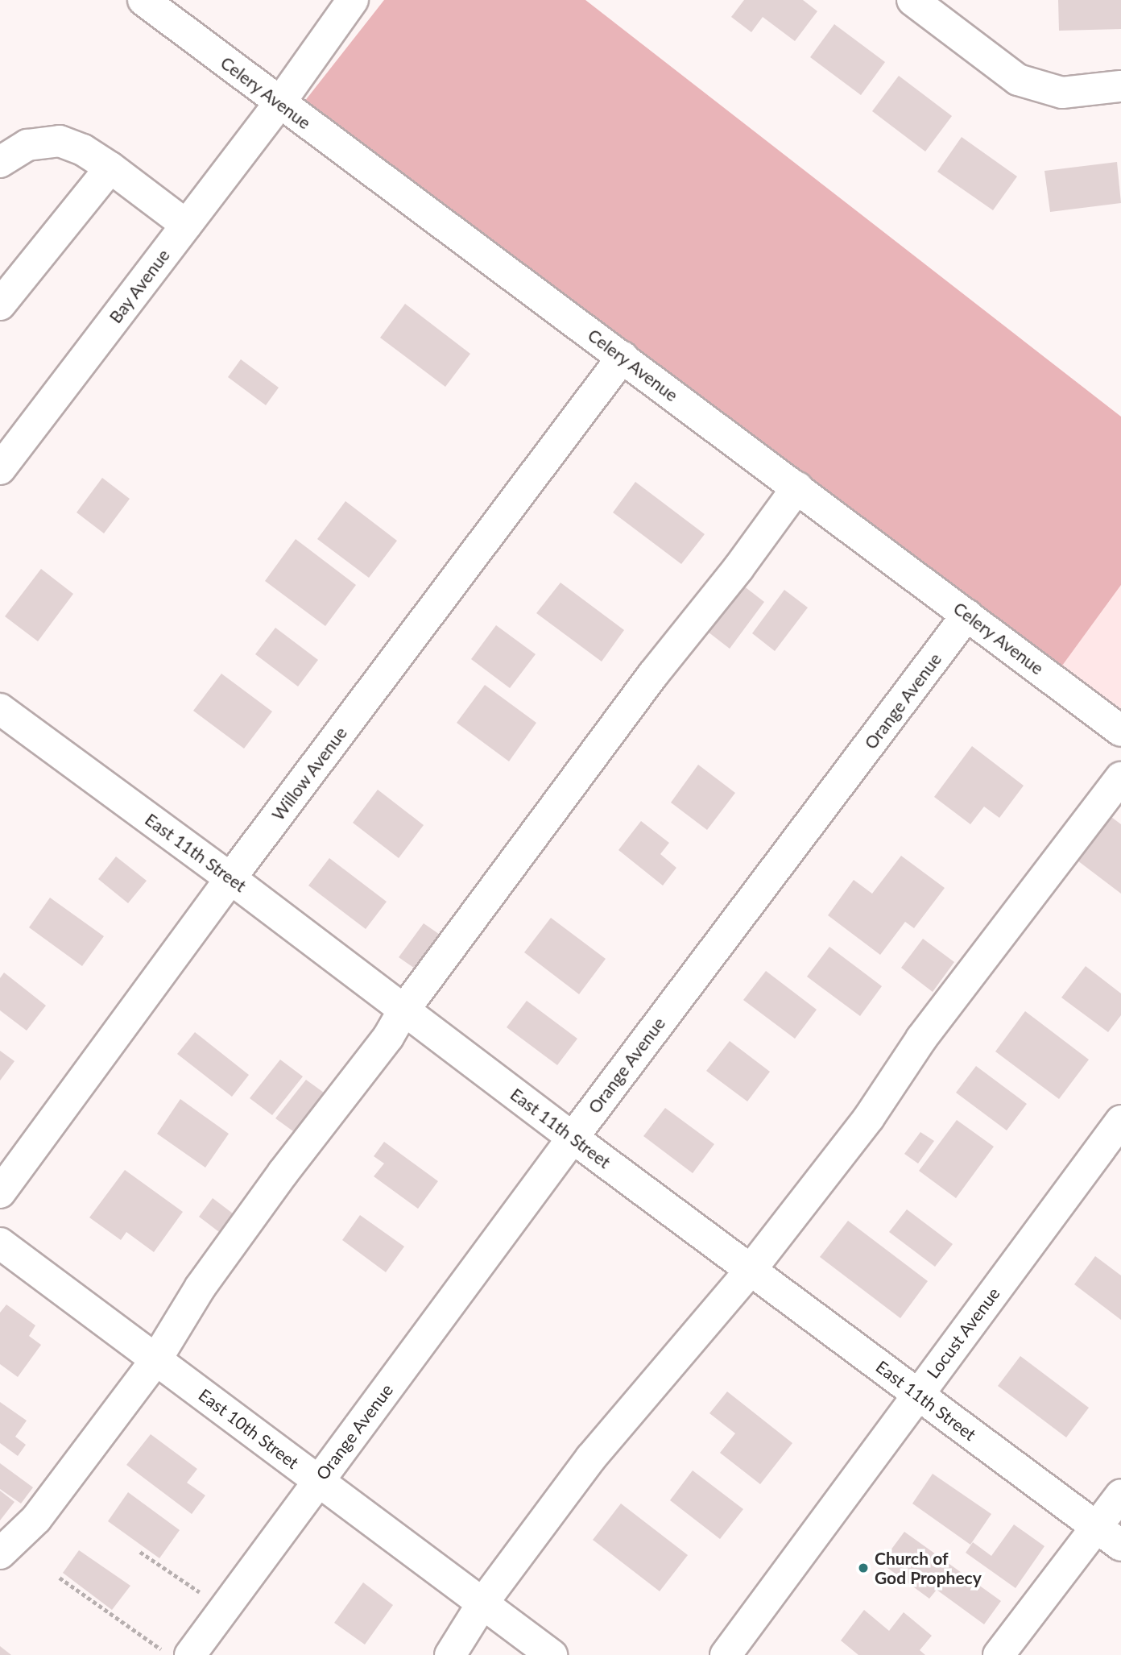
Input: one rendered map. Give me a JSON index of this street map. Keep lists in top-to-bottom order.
{
  "streets": {
    "street": [
      "Celery Avenue",
      "Bay Avenue",
      "Orange Avenue",
      "Willow Avenue",
      "East 11th Street",
      "Locust Avenue",
      "East 10th Street"
    ]
  },
  "crossings": [
    ["Celery Avenue", "Bay Avenue"],
    ["Celery Avenue", "Orange Avenue"],
    ["Celery Avenue", "Willow Avenue"],
    ["Orange Avenue", "East 11th Street"],
    ["Orange Avenue", "East 10th Street"],
    ["Willow Avenue", "East 11th Street"],
    ["East 11th Street", "Locust Avenue"]
  ],
  "places": ["Church of God Prophecy"]
}
